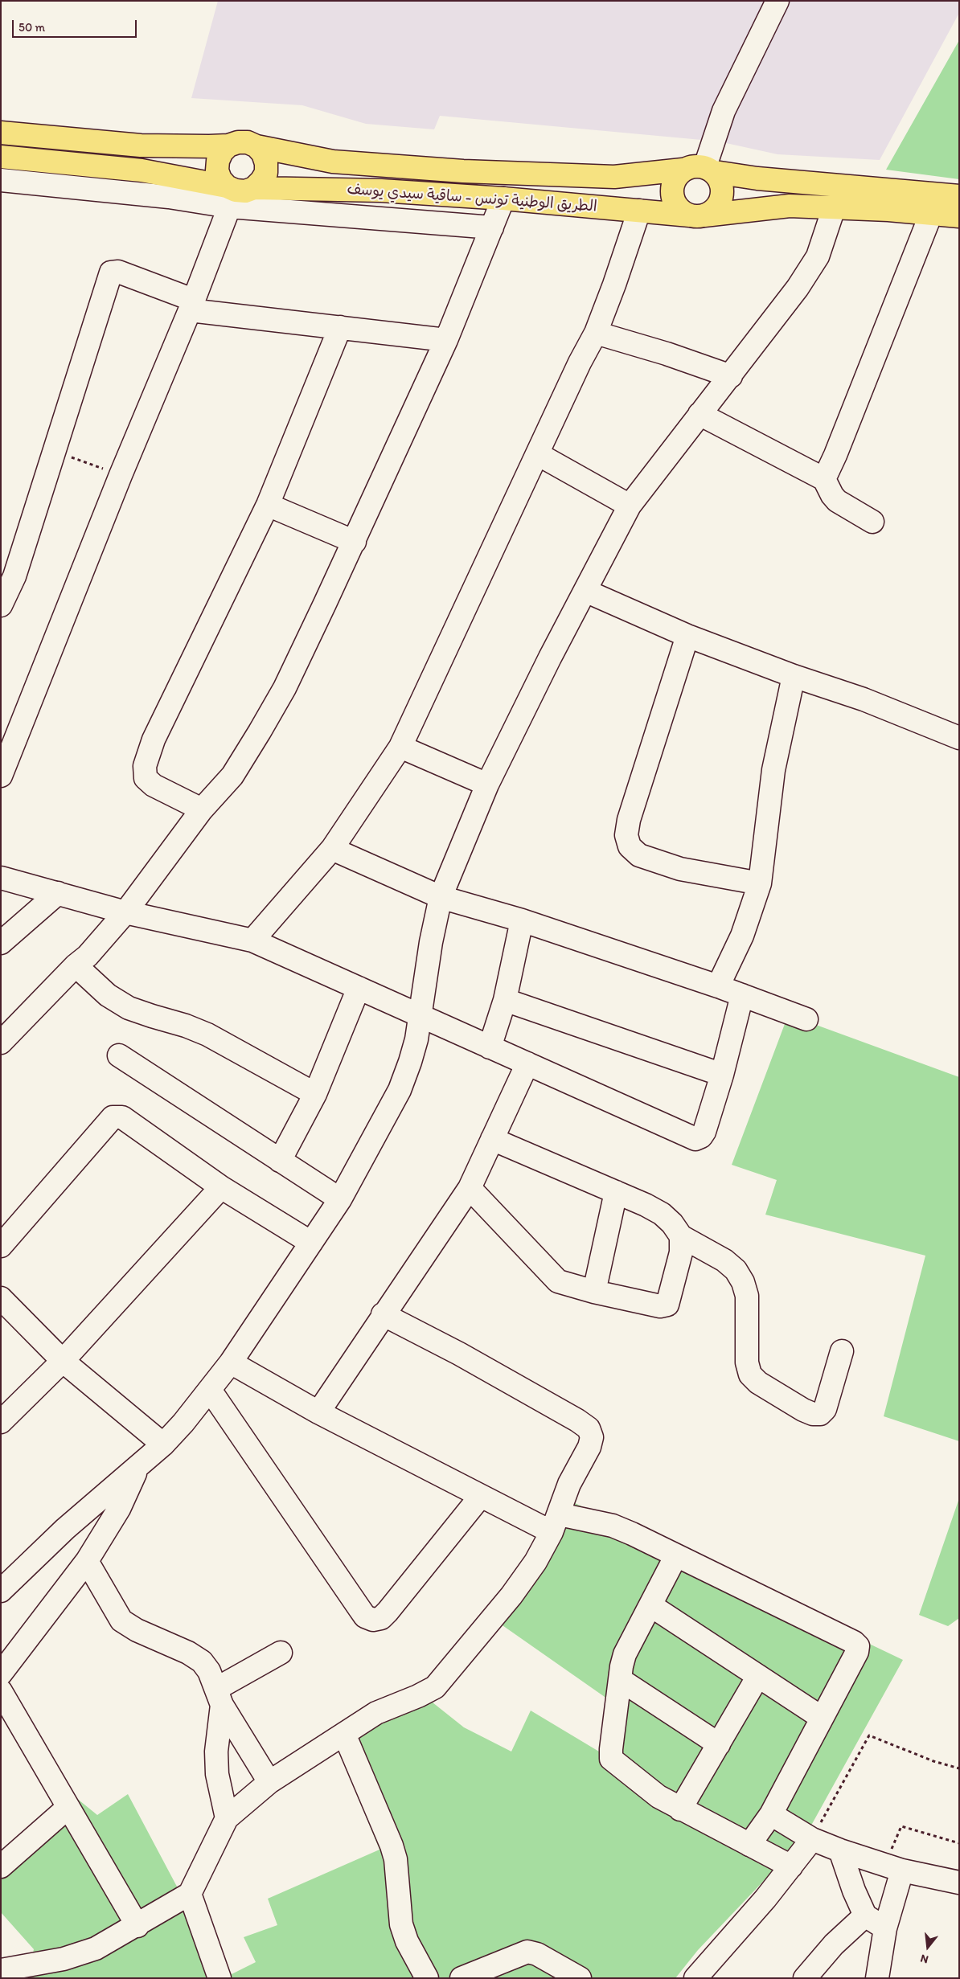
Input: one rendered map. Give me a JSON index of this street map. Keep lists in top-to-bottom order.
{
  "streets": {
    "main road": ["الطريق الوطنية تونس - ساقية سيدي يوسف"]
  },
  "scale_bar": "50 m",
  "north": "bottom"
}
